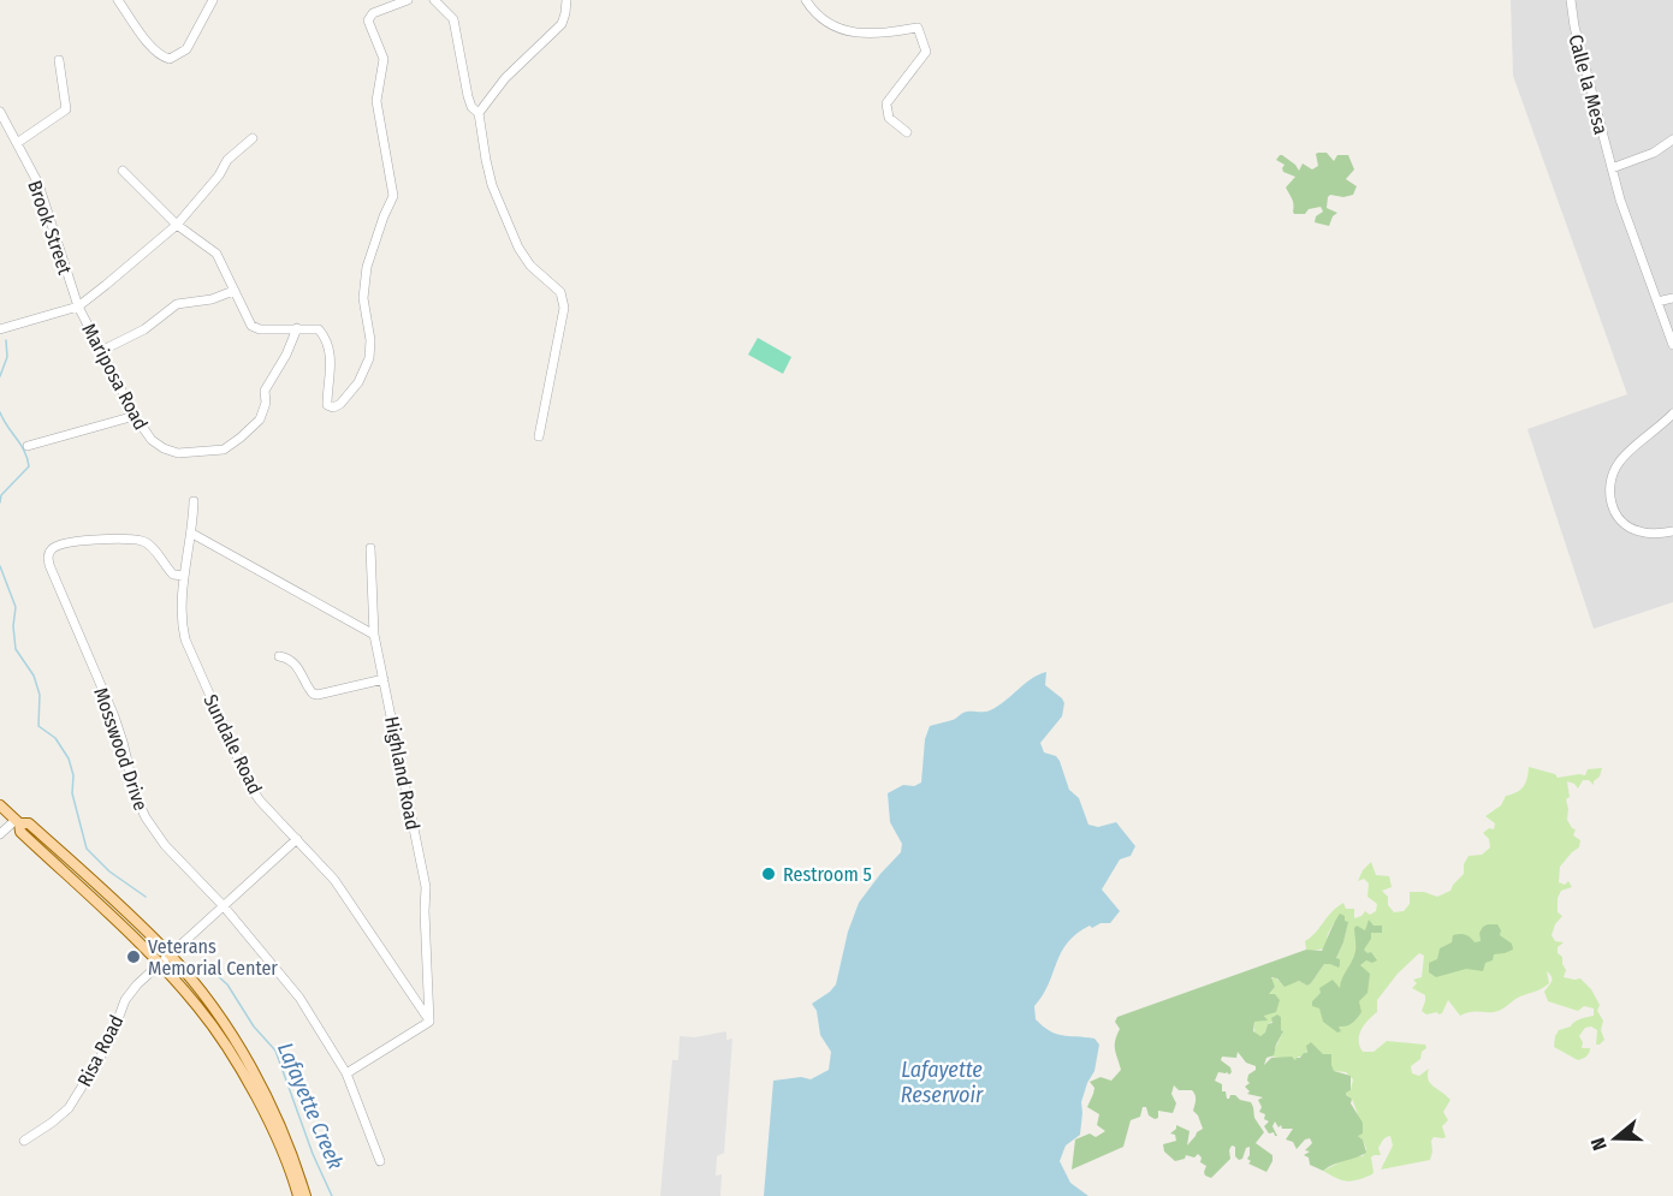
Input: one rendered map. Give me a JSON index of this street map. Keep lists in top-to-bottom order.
{
  "streets": {
    "street": [
      "Calle la Mesa",
      "Brook Street",
      "Mariposa Road",
      "Sundale Road",
      "Mosswood Drive",
      "Highland Road",
      "Risa Road"
    ]
  },
  "crossings": [
    ["Brook Street", "Mariposa Road"],
    ["Sundale Road", "Mosswood Drive"],
    ["Sundale Road", "Highland Road"],
    ["Sundale Road", "Risa Road"],
    ["Mosswood Drive", "Risa Road"]
  ],
  "water": ["Lafayette Reservoir", "Lafayette Creek"],
  "places": ["Restroom 5", "Veterans Memorial Center"],
  "north": "left"
}
